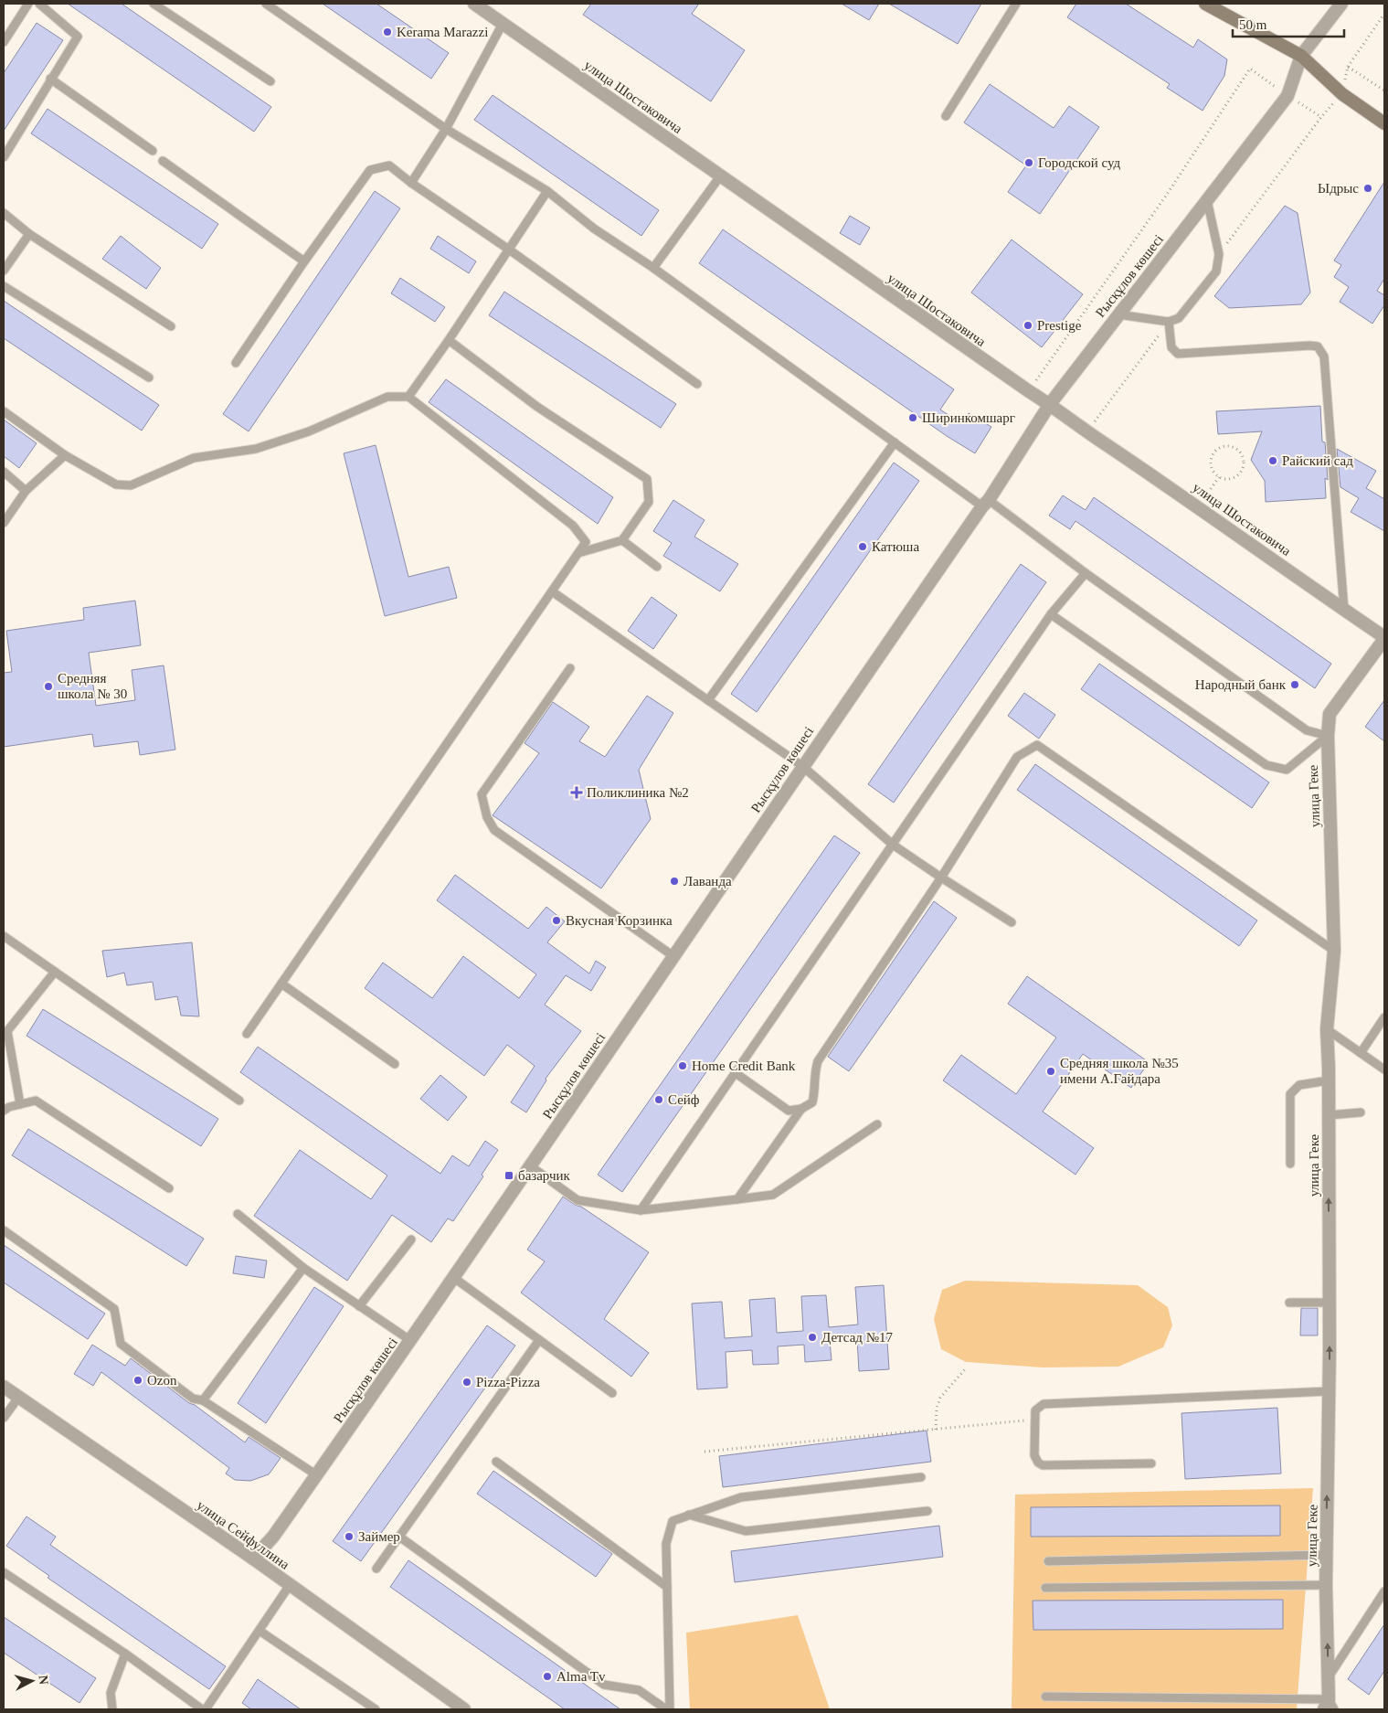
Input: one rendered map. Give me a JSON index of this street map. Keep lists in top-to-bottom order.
{
  "streets": {
    "street": [
      "улица Шостаковича",
      "Рысқұлов көшесі",
      "улица Геке",
      "улица Сейфуллина"
    ]
  },
  "crossings": [
    ["улица Шостаковича", "Рысқұлов көшесі"],
    ["улица Шостаковича", "улица Геке"],
    ["Рысқұлов көшесі", "улица Сейфуллина"]
  ],
  "one_way": ["улица Геке"],
  "places": {
    "other": [
      "Kerama Marazzi",
      "Городской суд",
      "Ыдрыс",
      "Prestige",
      "Ширинкомшарг",
      "Райский сад",
      "Катюша",
      "Народный банк",
      "Средняя школа № 30",
      "Лаванда",
      "Вкусная Корзинка",
      "Home Credit Bank",
      "Средняя школа №35 имени А.Гайдара",
      "Сейф",
      "Детсад №17",
      "Ozon",
      "Pizza-Pizza",
      "Займер",
      "Alma Tv"
    ],
    "health": ["Поликлиника №2"],
    "transit": ["базарчик"]
  },
  "scale_bar": "50 m",
  "north": "right"
}
